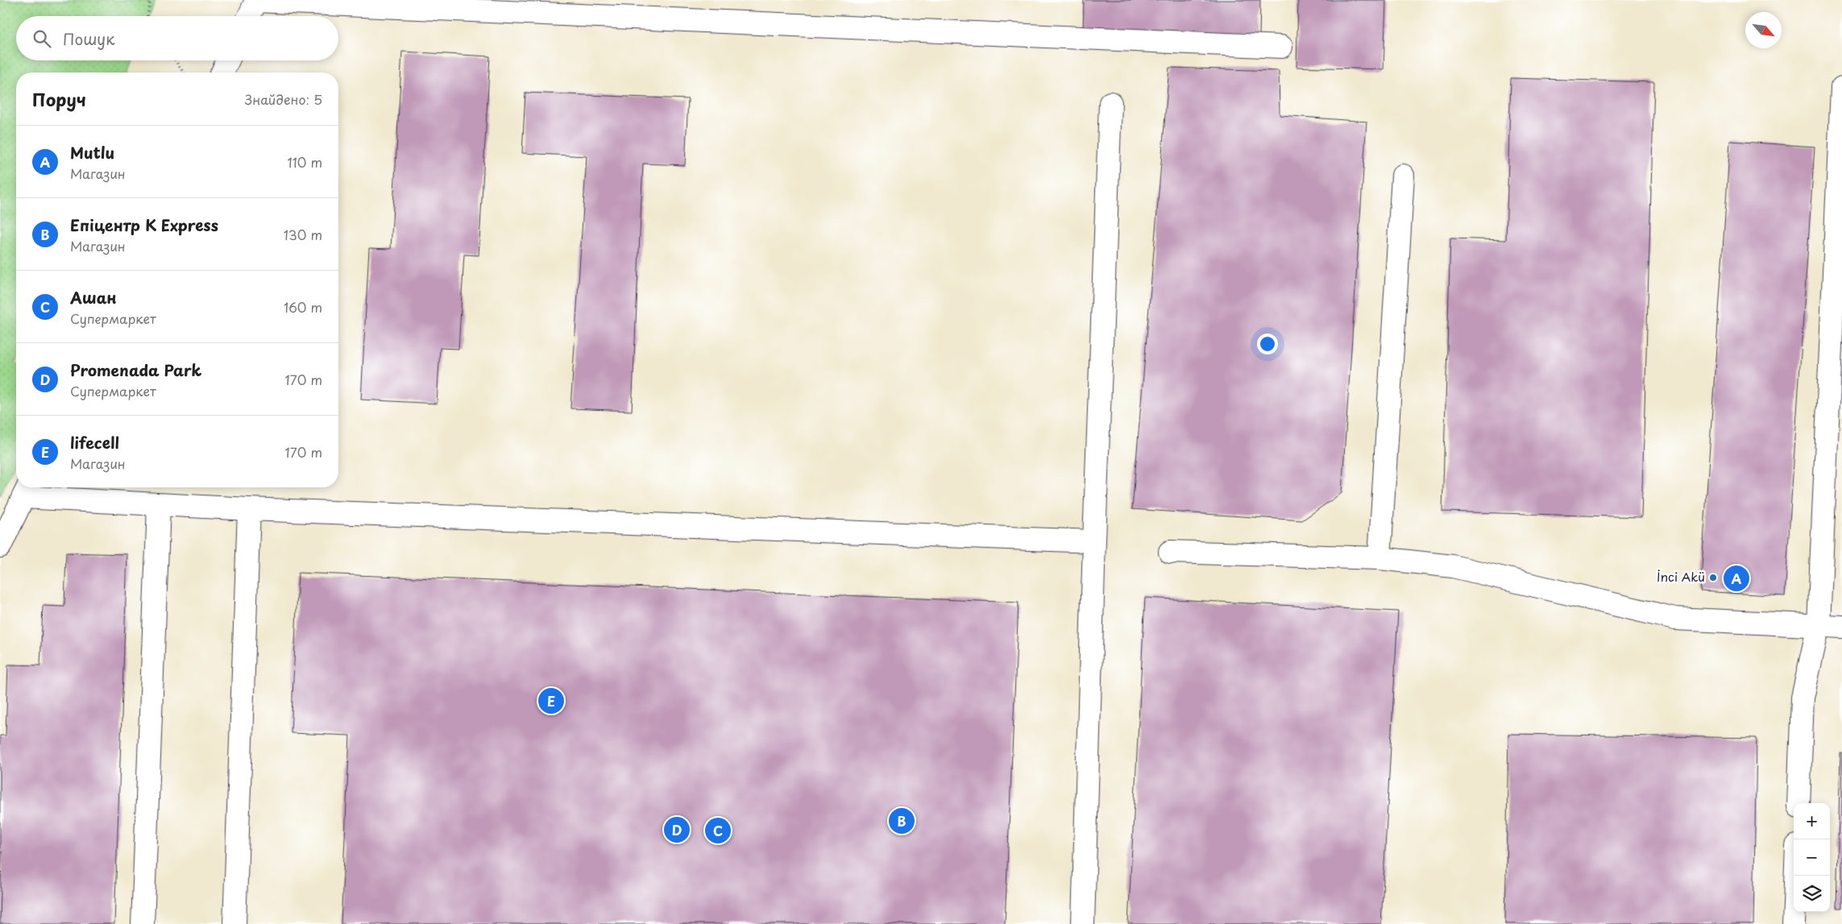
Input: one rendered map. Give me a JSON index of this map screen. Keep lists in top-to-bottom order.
{
  "places": ["İnci Akü"],
  "north": "bottom right",
  "page": {
    "search": "Пошук",
    "heading": ["Поруч", "Знайдено: 5"],
    "list": [
      {
        "mark": "A",
        "name": "Mutlu",
        "note": "Магазин",
        "value": "110 m"
      },
      {
        "mark": "B",
        "name": "Епіцентр К Express",
        "note": "Магазин",
        "value": "130 m"
      },
      {
        "mark": "C",
        "name": "Ашан",
        "note": "Супермаркет",
        "value": "160 m"
      },
      {
        "mark": "D",
        "name": "Promenada Park",
        "note": "Супермаркет",
        "value": "170 m"
      },
      {
        "mark": "E",
        "name": "lifecell",
        "note": "Магазин",
        "value": "170 m"
      }
    ],
    "pins": [
      "A",
      "E",
      "B",
      "D",
      "C"
    ],
    "map_buttons": ["+", "−"]
  }
}
